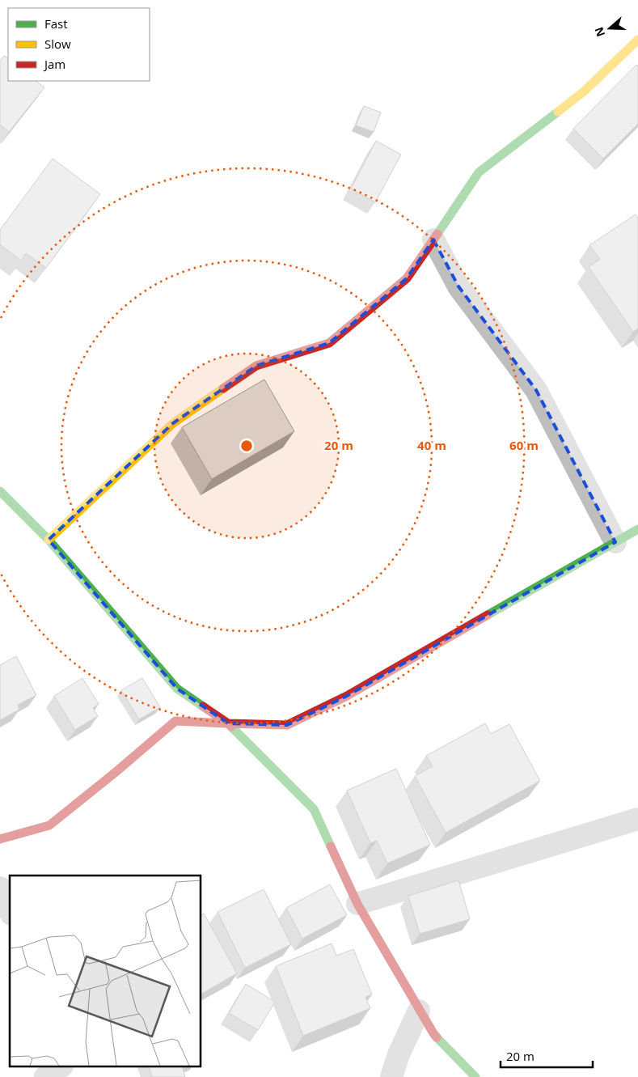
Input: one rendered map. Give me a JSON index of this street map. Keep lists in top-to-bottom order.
{
  "legend": ["Fast", "Slow", "Jam"],
  "scale_bar": "20 m",
  "north": "left",
  "rings": ["20 m", "40 m", "60 m"]
}
